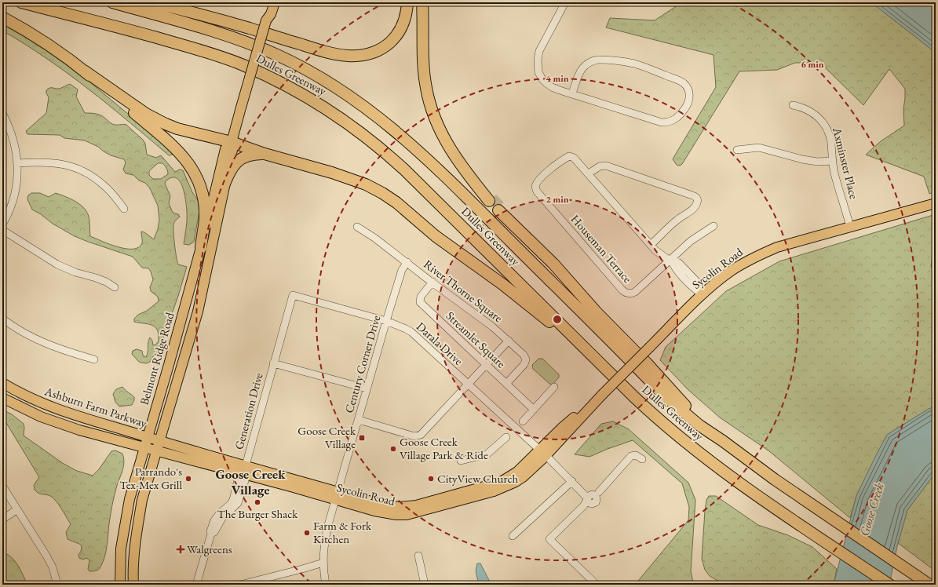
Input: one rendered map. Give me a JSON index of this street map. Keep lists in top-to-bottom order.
{
  "streets": {
    "highway": ["Dulles Greenway"],
    "main road": ["Sycolin Road", "Belmont Ridge Road", "Ashburn Farm Parkway"],
    "street": [
      "Axminster Place",
      "Houseman Terrace",
      "River Thorne Square",
      "Streamlet Square",
      "Darala Drive",
      "Century Corner Drive",
      "Generation Drive"
    ]
  },
  "crossings": [
    ["Axminster Place", "Sycolin Road"],
    ["Houseman Terrace", "Sycolin Road"],
    ["Sycolin Road", "Darala Drive"],
    ["Sycolin Road", "Belmont Ridge Road"],
    ["Sycolin Road", "Century Corner Drive"],
    ["Sycolin Road", "Ashburn Farm Parkway"],
    ["Sycolin Road", "Generation Drive"],
    ["River Thorne Square", "Streamlet Square"],
    ["River Thorne Square", "Century Corner Drive"],
    ["Darala Drive", "Century Corner Drive"],
    ["Darala Drive", "Generation Drive"],
    ["Belmont Ridge Road", "Ashburn Farm Parkway"],
    ["Century Corner Drive", "Generation Drive"]
  ],
  "districts": ["Goose Creek Village"],
  "water": ["Goose Creek"],
  "places": {
    "transit": ["Goose Creek Village"],
    "other": [
      "Goose Creek Village Park & Ride",
      "Parrando's Tex-Mex Grill",
      "CityView Church",
      "The Burger Shack",
      "Farm & Fork Kitchen"
    ],
    "health": ["Walgreens"]
  },
  "rings": ["6 min", "4 min", "2 min"]
}
